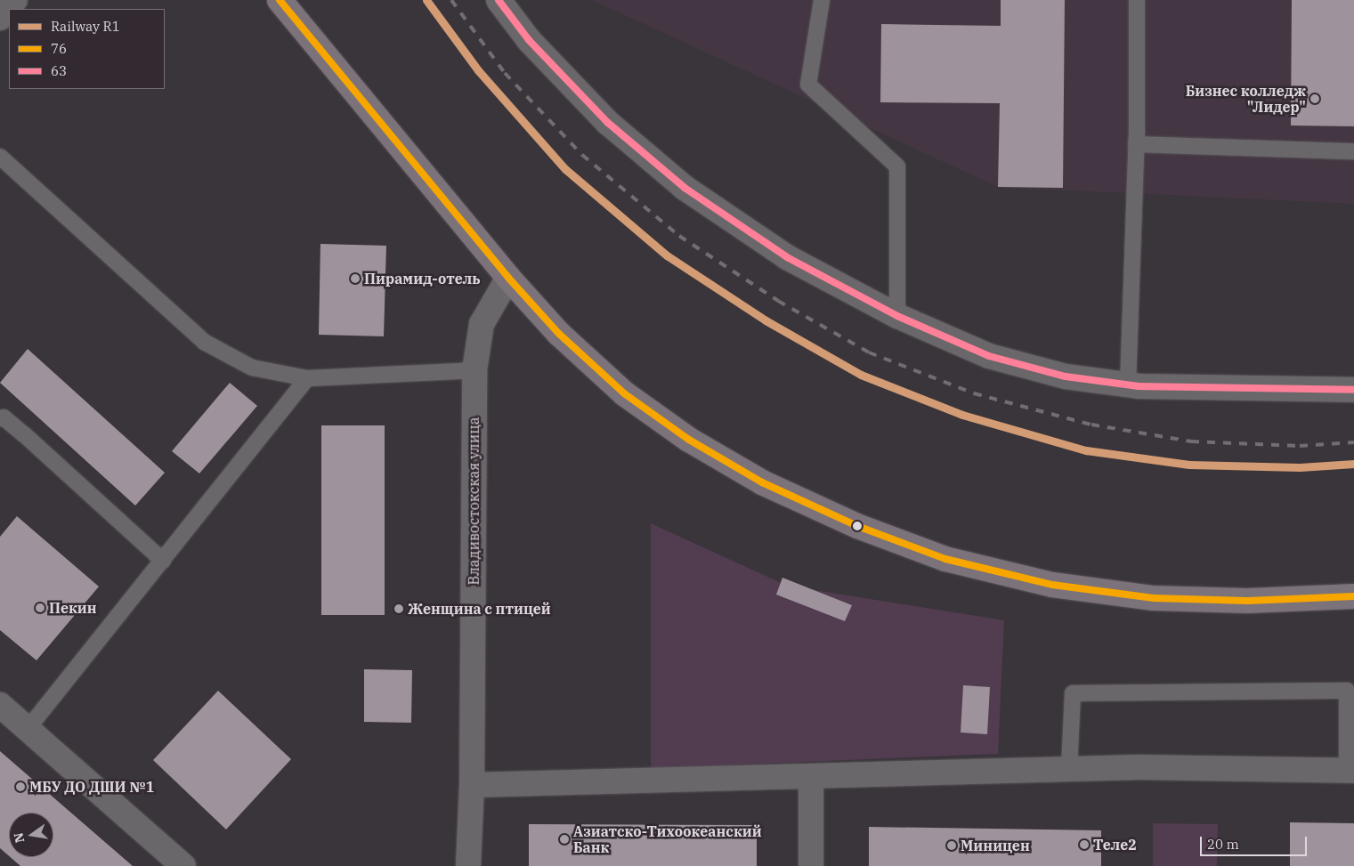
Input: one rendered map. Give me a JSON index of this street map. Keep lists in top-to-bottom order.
{
  "streets": {
    "street": ["Владивостокская улица"]
  },
  "places": [
    "Бизнес колледж \"Лидер\"",
    "Пирамид-отель",
    "Пекин",
    "Женщина с птицей",
    "МБУ ДО ДШИ №1",
    "Азиатско-Тихоокеанский Банк",
    "Теле2",
    "Миницен"
  ],
  "lines": ["rail line R1", "transit line 76", "transit line 63"],
  "legend": ["Railway R1", "76", "63"],
  "scale_bar": "20 m",
  "north": "left"
}
